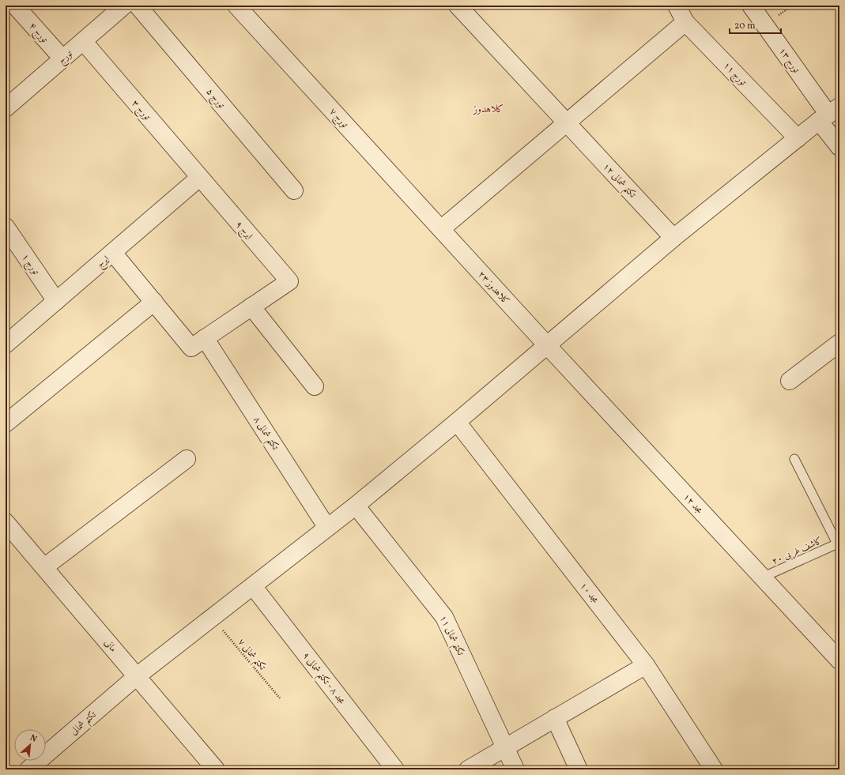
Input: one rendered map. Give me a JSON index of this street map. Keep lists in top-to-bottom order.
{
  "streets": {
    "street": [
      "تورج ۴",
      "تورج",
      "تورج ۱۳",
      "تورج ۱۱",
      "تورج ۵",
      "تورج ۳",
      "تورج ۷",
      "تکتم شمالی ۱۲",
      "ایرج ۹",
      "ایرج",
      "تورج ۱",
      "کلاهدوز ۲۳",
      "تکتم شمالی ۸",
      "مجد ۱۲",
      "مجد ۱۰",
      "تکتم شمالی ۱۱",
      "مانی",
      "مجد ۸ - تکتم شمالی ۹",
      "تکتم شمالی"
    ],
    "lane": ["کاشف غربی ۲۰"],
    "path": ["تکتم شمالی ۷"]
  },
  "crossings": [
    ["تورج ۴", "تورج"],
    ["تورج", "تورج ۳"],
    ["تورج ۱۳", "تکتم شمالی"],
    ["تورج ۱۱", "تکتم شمالی"],
    ["تورج ۳", "ایرج ۹"],
    ["تورج ۳", "ایرج"],
    ["تورج ۷", "کلاهدوز ۲۳"],
    ["تکتم شمالی ۱۲", "تکتم شمالی"],
    ["ایرج ۹", "ایرج"],
    ["ایرج", "تورج ۱"],
    ["کلاهدوز ۲۳", "مجد ۱۲"],
    ["کلاهدوز ۲۳", "تکتم شمالی"],
    ["تکتم شمالی ۸", "تکتم شمالی"],
    ["مجد ۱۲", "کاشف غربی ۲۰"],
    ["مجد ۱۲", "تکتم شمالی"],
    ["مجد ۱۰", "تکتم شمالی"],
    ["تکتم شمالی ۱۱", "تکتم شمالی"],
    ["مانی", "تکتم شمالی"],
    ["تکتم شمالی ۷", "تکتم شمالی"],
    ["مجد ۸ - تکتم شمالی ۹", "تکتم شمالی"]
  ],
  "districts": ["کلاهدوز"],
  "scale_bar": "20 m",
  "north": "top right"
}
